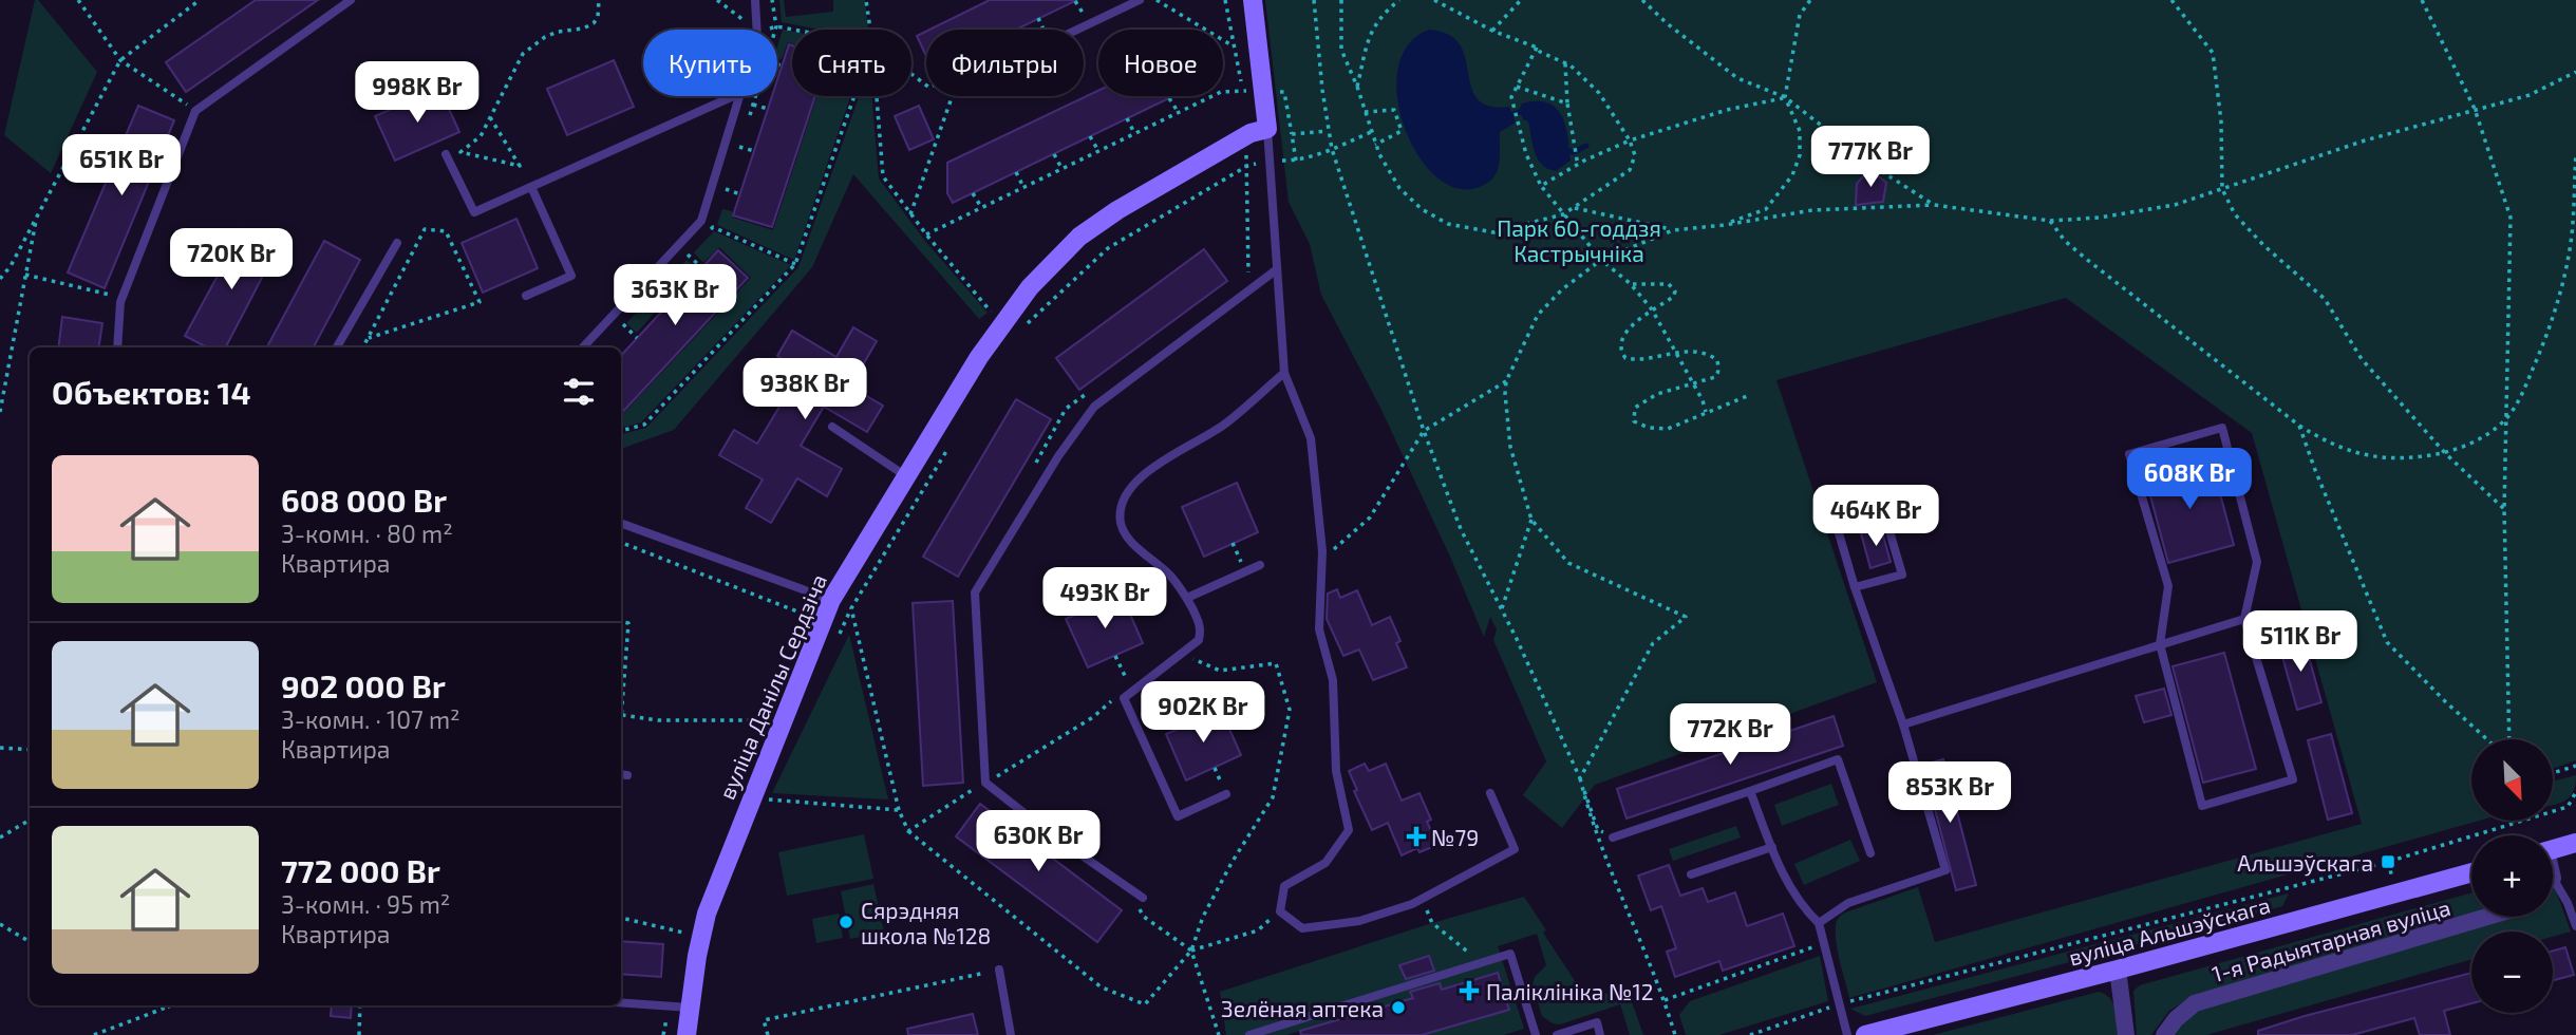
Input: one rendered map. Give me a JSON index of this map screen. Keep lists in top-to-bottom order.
{
  "streets": {
    "street": ["вуліца Данілы Сердзіча", "вуліца Альшэўскага", "1-я Радыятарная вуліца"]
  },
  "parks": ["Парк 60-годдзя Кастрычніка"],
  "places": {
    "health": ["№79", "Паліклініка №12"],
    "transit": ["Альшэўскага"],
    "other": ["Сярэдняя школа №128", "Зелёная аптека"]
  },
  "north": "bottom right",
  "page": {
    "chip": [
      "Купить",
      "Снять",
      "Фильтры",
      "Новое"
    ],
    "price": [
      "998K Br",
      "777K Br",
      "651K Br",
      "720K Br",
      "363K Br",
      "938K Br",
      "608K Br",
      "464K Br",
      "493K Br",
      "511K Br",
      "902K Br",
      "772K Br",
      "853K Br",
      "630K Br"
    ],
    "heading": "Объектов: 14",
    "list": [
      {
        "name": "608 000 Br",
        "note": "3-комн. · 80 m² · Квартира"
      },
      {
        "name": "902 000 Br",
        "note": "3-комн. · 107 m² · Квартира"
      },
      {
        "name": "772 000 Br",
        "note": "3-комн. · 95 m² · Квартира"
      }
    ],
    "map_buttons": ["+", "−"]
  }
}
